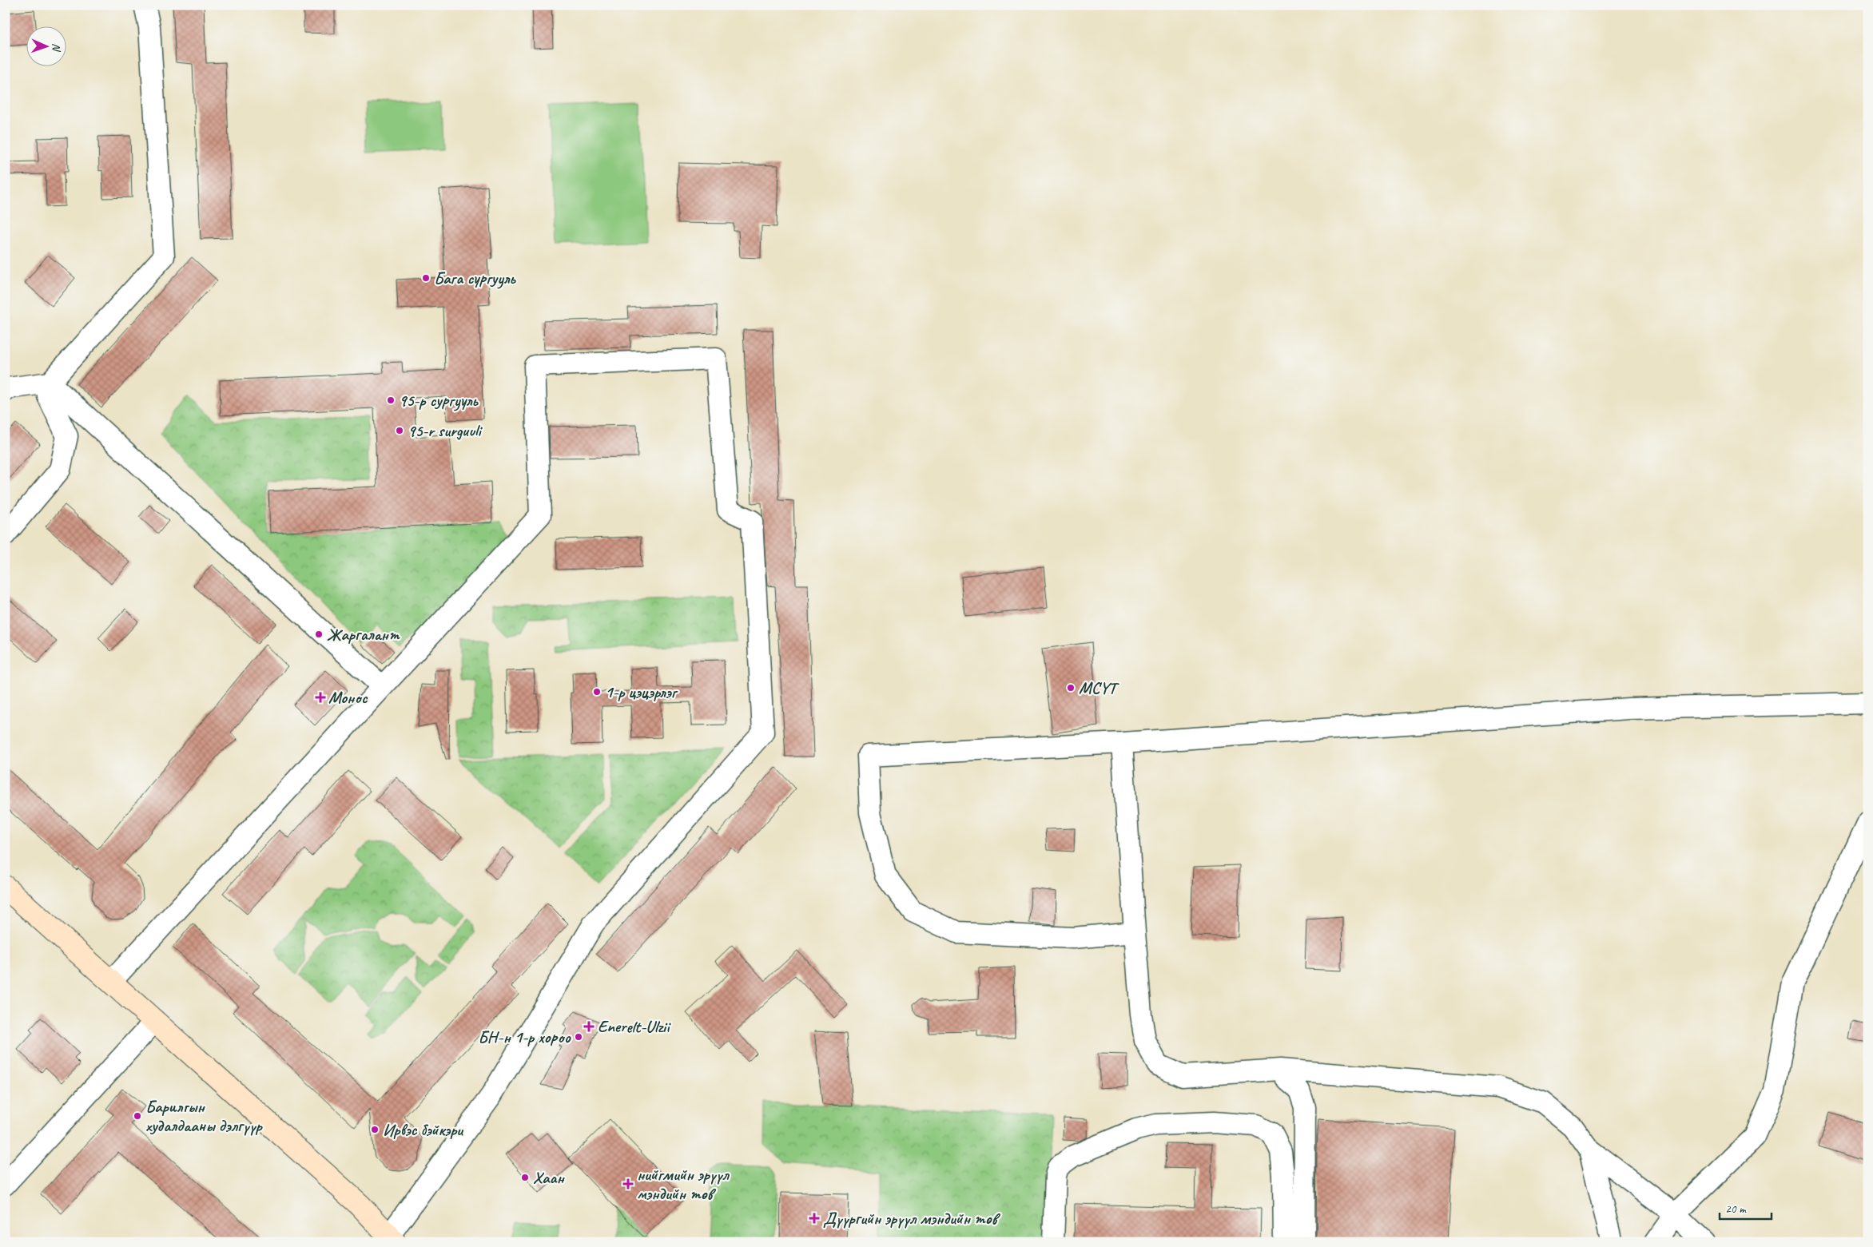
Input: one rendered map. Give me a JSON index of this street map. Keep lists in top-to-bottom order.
{
  "places": {
    "other": [
      "Бага сургууль",
      "95-р сургууль",
      "95-r surguuli",
      "Жаргалант",
      "МСҮТ",
      "1-р цэцэрлэг",
      "БН-н 1-р хороо",
      "Барилгын худалдааны дэлгүүр",
      "Ирвэс бэйкэри",
      "Хаан"
    ],
    "health": [
      "Монос",
      "Enerelt-Ulzii",
      "нийгмийн эрүүл мэндийн төв",
      "Дүүргийн эрүүл мэндийн төв"
    ]
  },
  "scale_bar": "20 m",
  "north": "right"
}
